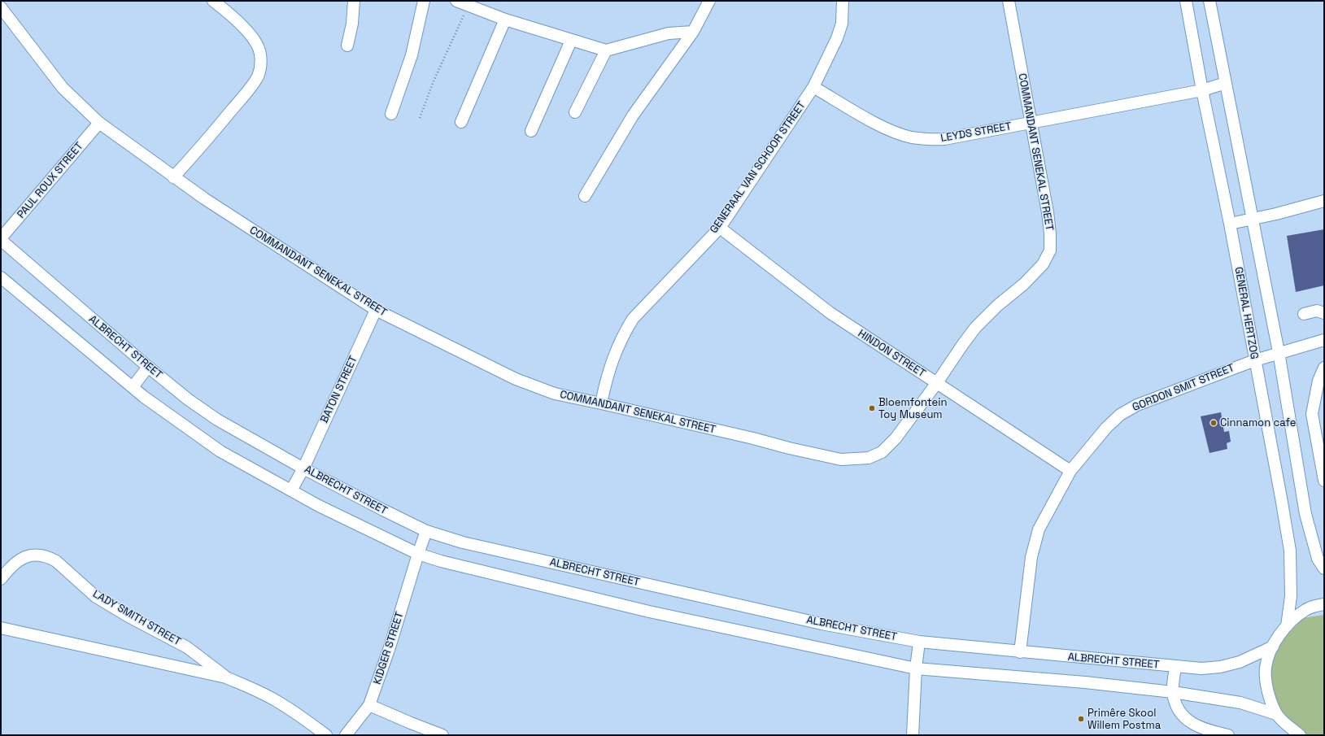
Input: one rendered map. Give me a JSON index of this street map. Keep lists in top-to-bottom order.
{
  "streets": {
    "street": [
      "LEYDS STREET",
      "COMMANDANT SENEKAL STREET",
      "GENERAAL VAN SCHOOR STREET",
      "PAUL ROUX STREET",
      "GENERAL HERTZOG",
      "ALBRECHT STREET",
      "HINDON STREET",
      "GORDON SMIT STREET",
      "BATON STREET",
      "LADY SMITH STREET",
      "KIDGER STREET"
    ]
  },
  "crossings": [
    ["LEYDS STREET", "COMMANDANT SENEKAL STREET"],
    ["LEYDS STREET", "GENERAAL VAN SCHOOR STREET"],
    ["LEYDS STREET", "GENERAL HERTZOG"],
    ["COMMANDANT SENEKAL STREET", "GENERAAL VAN SCHOOR STREET"],
    ["COMMANDANT SENEKAL STREET", "PAUL ROUX STREET"],
    ["COMMANDANT SENEKAL STREET", "HINDON STREET"],
    ["COMMANDANT SENEKAL STREET", "BATON STREET"],
    ["GENERAAL VAN SCHOOR STREET", "HINDON STREET"],
    ["PAUL ROUX STREET", "ALBRECHT STREET"],
    ["GENERAL HERTZOG", "GORDON SMIT STREET"],
    ["ALBRECHT STREET", "GORDON SMIT STREET"],
    ["ALBRECHT STREET", "BATON STREET"],
    ["ALBRECHT STREET", "KIDGER STREET"],
    ["HINDON STREET", "GORDON SMIT STREET"]
  ],
  "places": ["Bloemfontein Toy Museum", "Cinnamon cafe", "Primêre Skool Willem Postma"]
}
